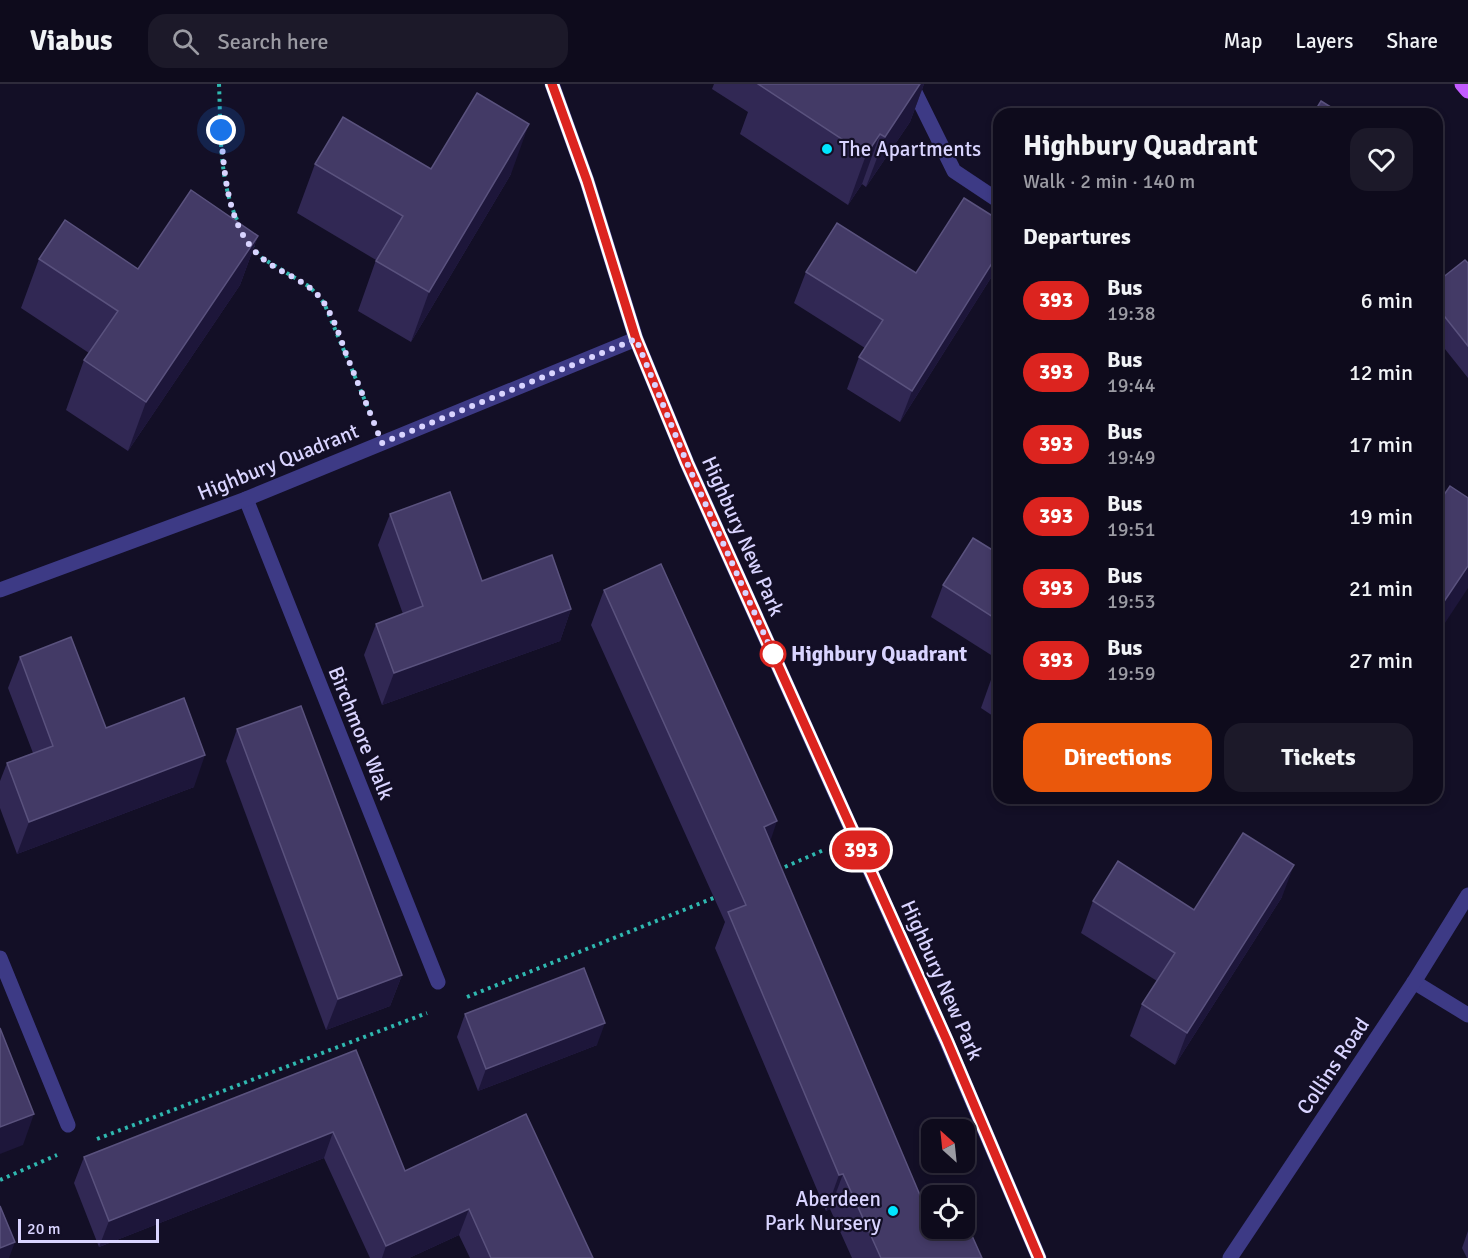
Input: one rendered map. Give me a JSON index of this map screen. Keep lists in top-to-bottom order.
{
  "streets": {
    "street": [
      "Highbury Quadrant",
      "Highbury New Park",
      "Birchmore Walk",
      "Collins Road"
    ]
  },
  "crossings": [
    ["Highbury Quadrant", "Highbury New Park"],
    ["Highbury Quadrant", "Birchmore Walk"]
  ],
  "places": ["The Apartments", "Highbury Quadrant", "Aberdeen Park Nursery"],
  "lines": ["bus line 393"],
  "scale_bar": "20 m",
  "north": "top left",
  "page": {
    "header": "Viabus",
    "search": "Search here",
    "nav": ["Map", "Layers", "Share"],
    "on_map": "393",
    "heading": [
      ["Highbury Quadrant", "Walk · 2 min · 140 m"],
      "Departures"
    ],
    "list": [
      {
        "mark": "393",
        "name": "Bus",
        "note": "19:38",
        "value": "6 min"
      },
      {
        "mark": "393",
        "name": "Bus",
        "note": "19:44",
        "value": "12 min"
      },
      {
        "mark": "393",
        "name": "Bus",
        "note": "19:49",
        "value": "17 min"
      },
      {
        "mark": "393",
        "name": "Bus",
        "note": "19:51",
        "value": "19 min"
      },
      {
        "mark": "393",
        "name": "Bus",
        "note": "19:53",
        "value": "21 min"
      },
      {
        "mark": "393",
        "name": "Bus",
        "note": "19:59",
        "value": "27 min"
      }
    ],
    "buttons": ["Directions", "Tickets"],
    "scale": "20 m"
  }
}
